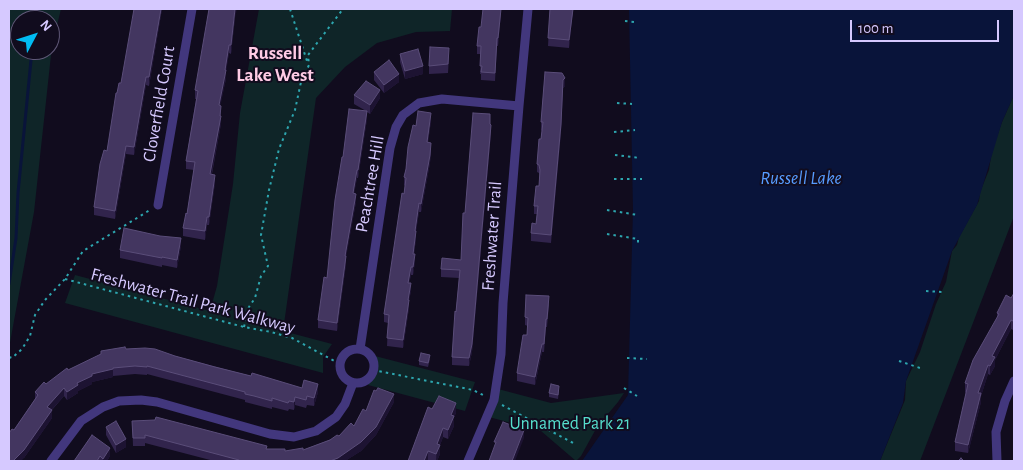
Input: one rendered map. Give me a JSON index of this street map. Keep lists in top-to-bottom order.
{
  "streets": {
    "street": ["Cloverfield Court", "Peachtree Hill", "Freshwater Trail"],
    "path": ["Freshwater Trail Park Walkway"]
  },
  "crossings": [
    ["Peachtree Hill", "Freshwater Trail"],
    ["Peachtree Hill", "Freshwater Trail Park Walkway"]
  ],
  "districts": ["Russell Lake West"],
  "water": ["Russell Lake"],
  "parks": ["Unnamed Park 21"],
  "scale_bar": "100 m",
  "north": "top right"
}
